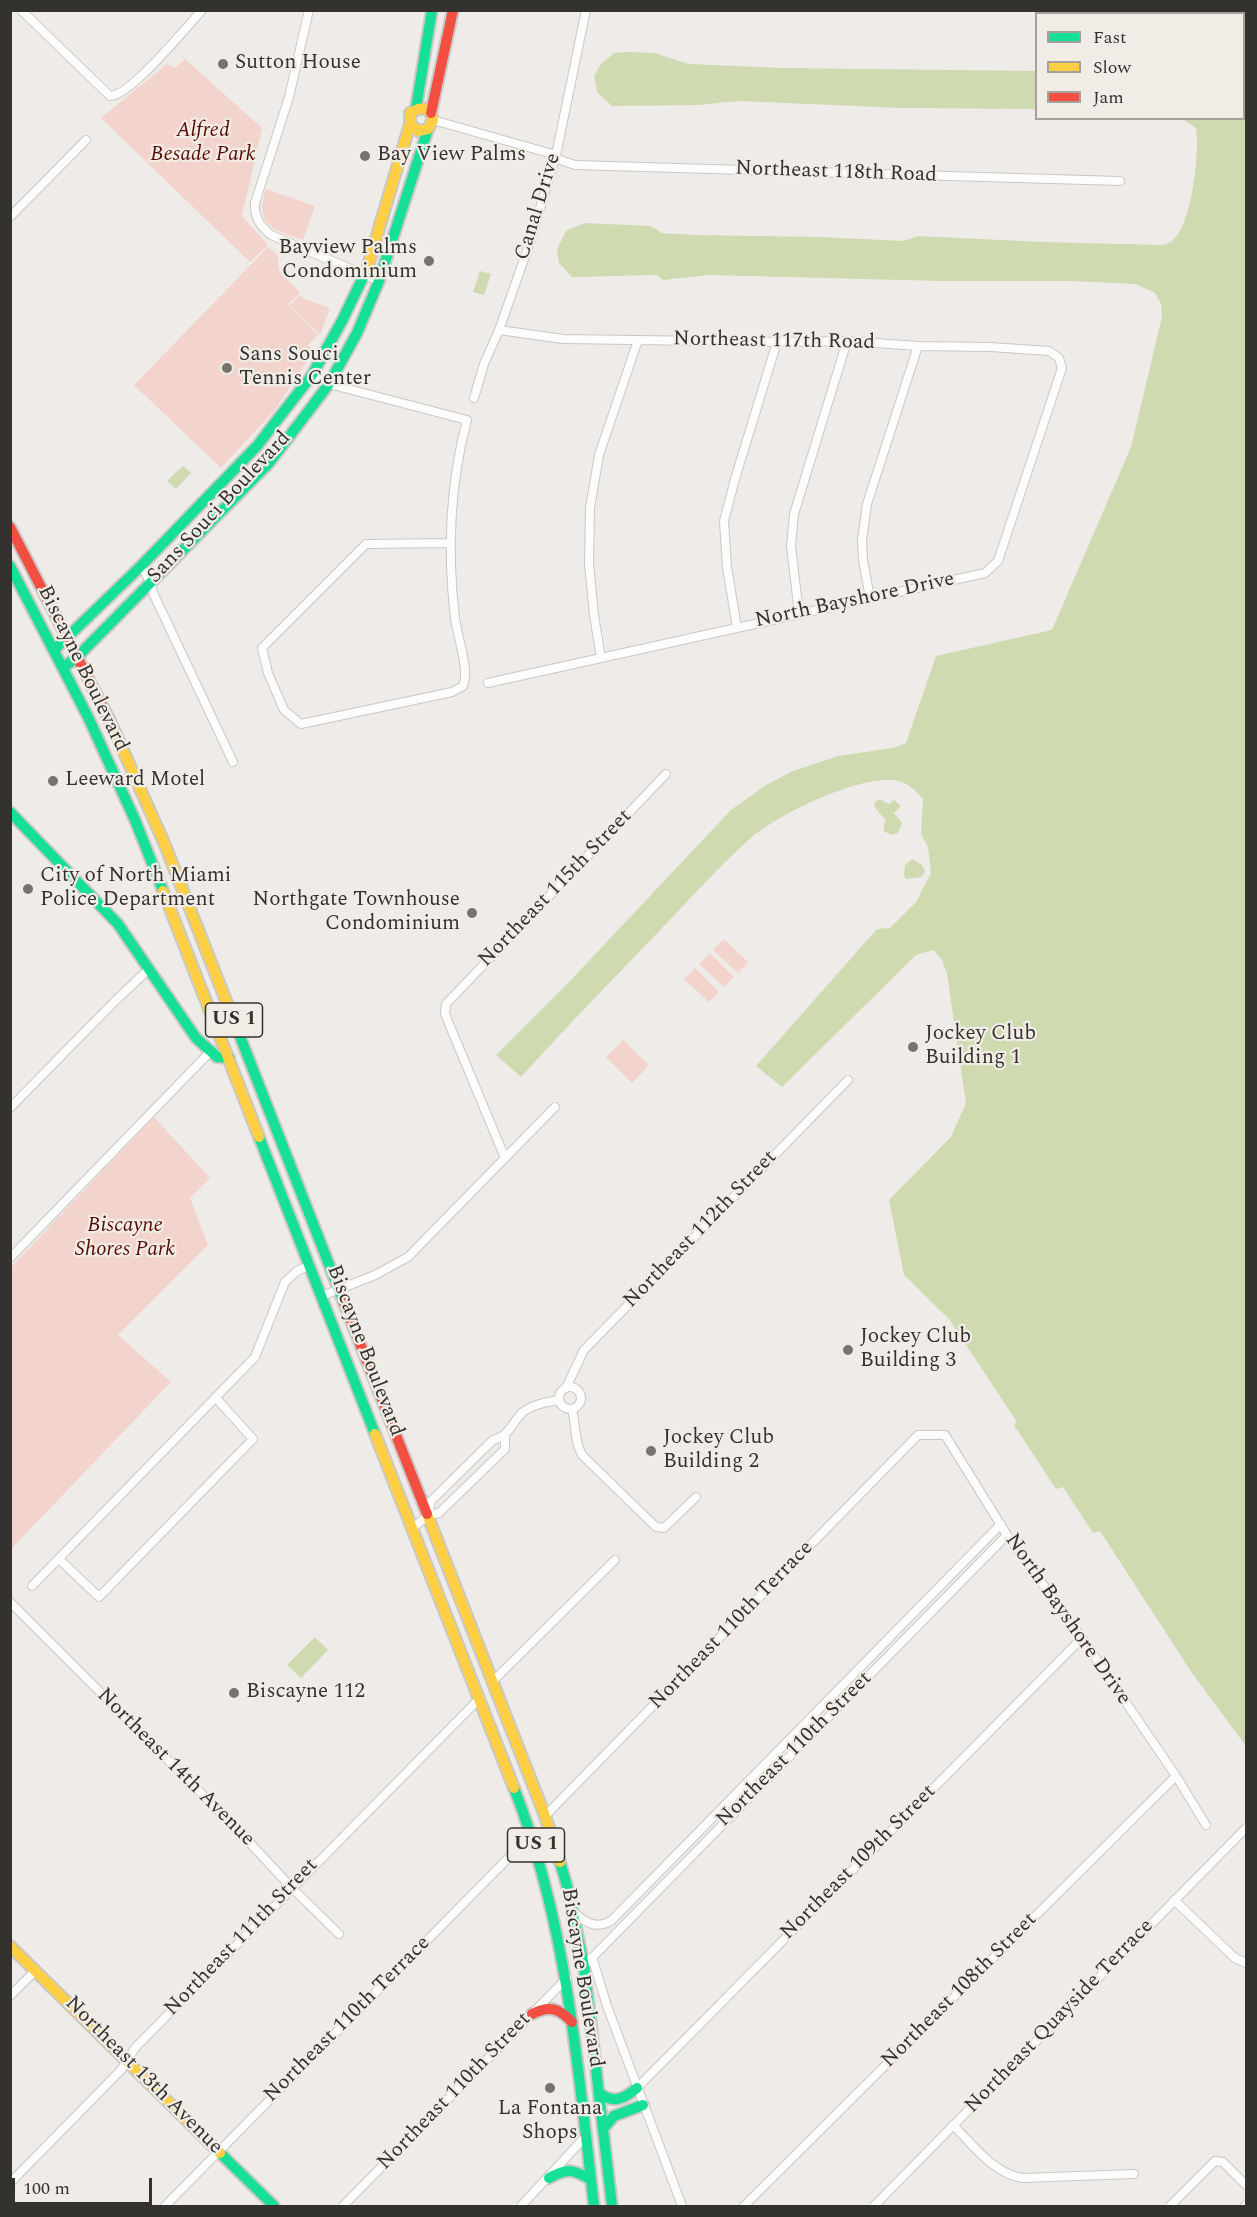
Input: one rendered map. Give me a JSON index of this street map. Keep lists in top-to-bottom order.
{
  "streets": {
    "main road": [
      "Sans Souci Boulevard",
      "Biscayne Boulevard",
      "US 1",
      "Northeast 13th Avenue"
    ],
    "street": [
      "Northeast 118th Road",
      "Canal Drive",
      "Northeast 117th Road",
      "North Bayshore Drive",
      "Northeast 115th Street",
      "Northeast 112th Street",
      "Northeast 110th Terrace",
      "Northeast 110th Street",
      "Northeast 14th Avenue",
      "Northeast 109th Street",
      "Northeast 111th Street",
      "Northeast 108th Street",
      "Northeast Quayside Terrace"
    ]
  },
  "crossings": [
    ["Northeast 118th Road", "Canal Drive"],
    ["Northeast 118th Road", "Sans Souci Boulevard"],
    ["Canal Drive", "Northeast 117th Road"],
    ["Northeast 117th Road", "North Bayshore Drive"],
    ["Sans Souci Boulevard", "Biscayne Boulevard"],
    ["North Bayshore Drive", "Northeast 110th Terrace"],
    ["North Bayshore Drive", "Northeast 110th Street"],
    ["North Bayshore Drive", "Northeast 109th Street"],
    ["North Bayshore Drive", "Northeast 108th Street"],
    ["Biscayne Boulevard", "Northeast 110th Terrace"],
    ["Biscayne Boulevard", "Northeast 110th Street"],
    ["Biscayne Boulevard", "Northeast 111th Street"],
    ["Northeast 110th Terrace", "Northeast 13th Avenue"],
    ["Northeast 14th Avenue", "Northeast 111th Street"],
    ["Northeast 111th Street", "Northeast 13th Avenue"]
  ],
  "parks": ["Alfred Besade Park", "Biscayne Shores Park"],
  "places": [
    "Sutton House",
    "Bay View Palms",
    "Bayview Palms Condominium",
    "Sans Souci Tennis Center",
    "Leeward Motel",
    "City of North Miami Police Department",
    "Northgate Townhouse Condominium",
    "Jockey Club Building 1",
    "Jockey Club Building 3",
    "Jockey Club Building 2",
    "Biscayne 112",
    "La Fontana Shops"
  ],
  "legend": ["Fast", "Slow", "Jam"],
  "scale_bar": "100 m"
}
